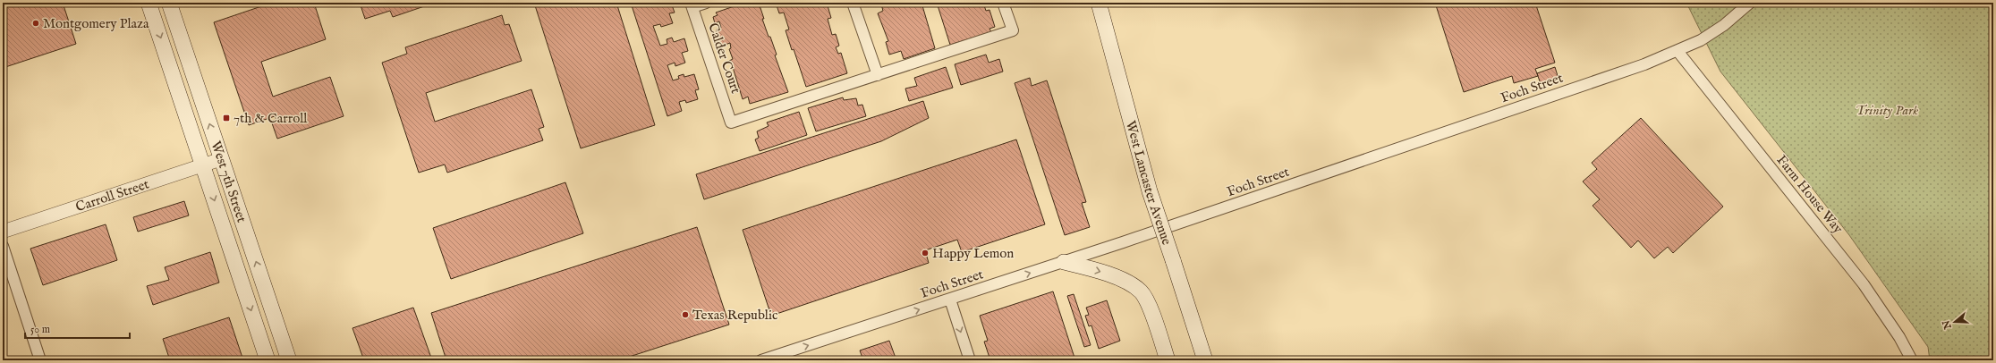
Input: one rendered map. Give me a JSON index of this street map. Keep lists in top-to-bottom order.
{
  "streets": {
    "main road": ["West 7th Street", "West Lancaster Avenue"],
    "street": [
      "Calder Court",
      "Foch Street",
      "Farm House Way",
      "Carroll Street"
    ]
  },
  "crossings": [
    ["Foch Street", "Farm House Way"],
    ["West 7th Street", "Carroll Street"]
  ],
  "parks": ["Trinity Park"],
  "places": {
    "other": ["Montgomery Plaza", "Happy Lemon", "Texas Republic"],
    "transit": ["7th & Carroll"]
  },
  "scale_bar": "50 m",
  "north": "left"
}
